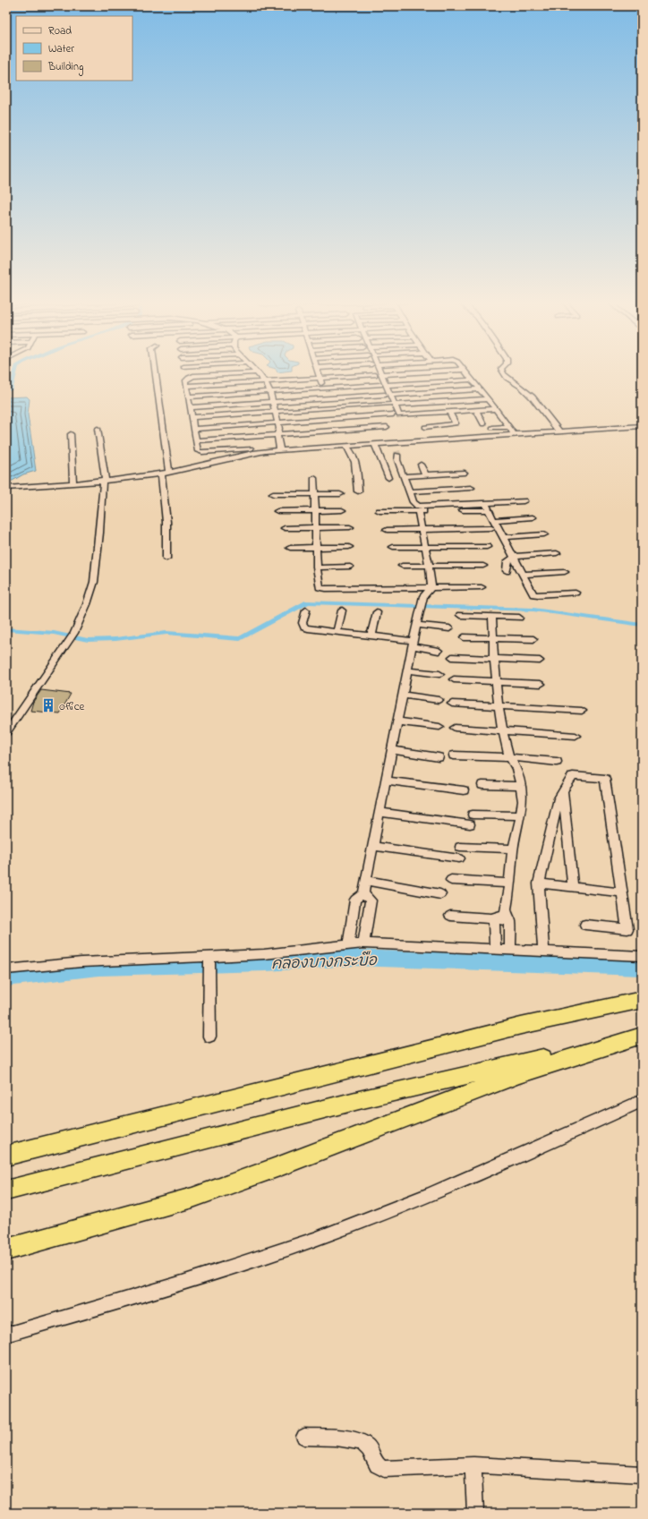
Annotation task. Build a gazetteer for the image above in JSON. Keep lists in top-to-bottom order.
{
  "water": ["คลองบางกระบือ"],
  "places": {
    "building": ["office"]
  },
  "legend": ["Road", "Water", "Building"]
}
